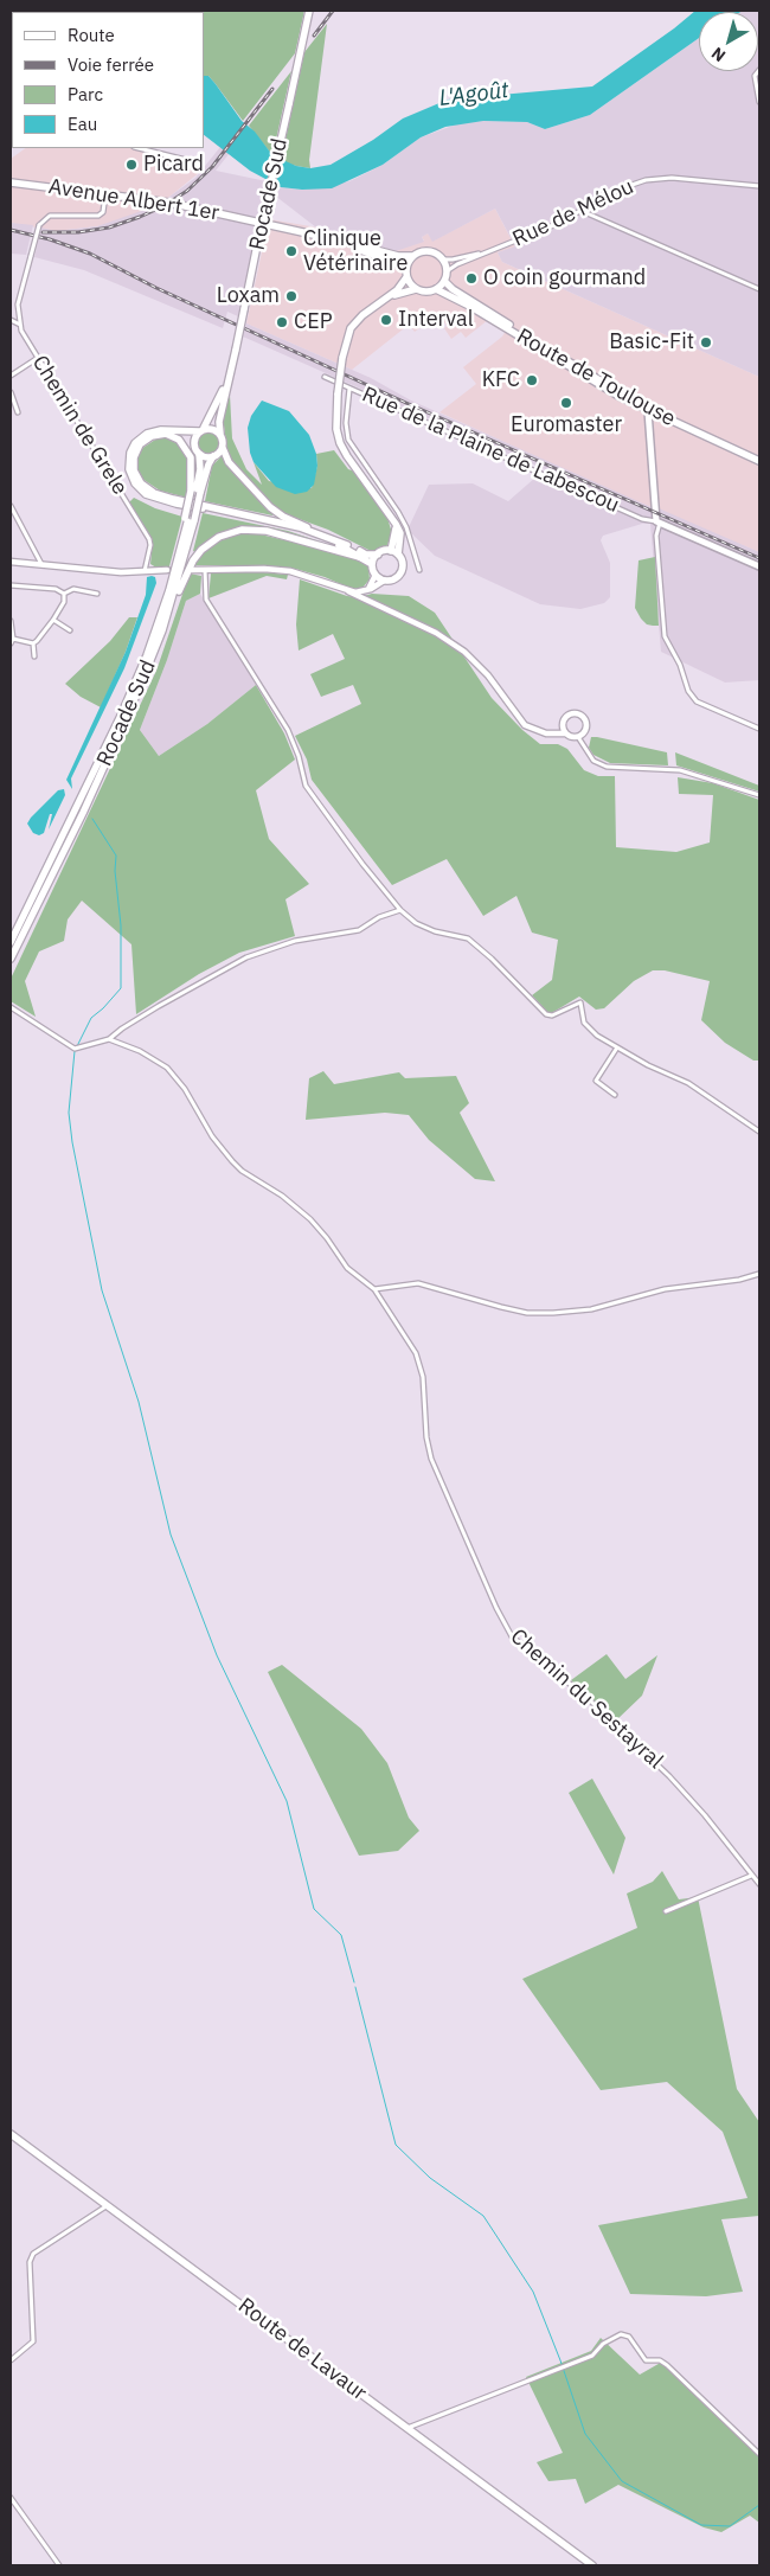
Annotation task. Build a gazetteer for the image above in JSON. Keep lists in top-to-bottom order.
{
  "streets": {
    "main road": [
      "Rocade Sud",
      "Avenue Albert 1er",
      "Route de Toulouse",
      "Route de Lavaur"
    ],
    "street": [
      "Rue de Mélou",
      "Chemin de Grele",
      "Rue de la Plaine de Labescou",
      "Chemin du Sestayral"
    ]
  },
  "crossings": [
    ["Avenue Albert 1er", "Chemin de Grele"],
    ["Rue de Mélou", "Route de Toulouse"]
  ],
  "water": ["L'Agoût"],
  "places": [
    "Picard",
    "Clinique Vétérinaire",
    "O coin gourmand",
    "Loxam",
    "Interval",
    "CEP",
    "Basic-Fit",
    "KFC",
    "Euromaster"
  ],
  "legend": [
    "Route",
    "Voie ferrée",
    "Parc",
    "Eau"
  ],
  "north": "bottom left"
}
